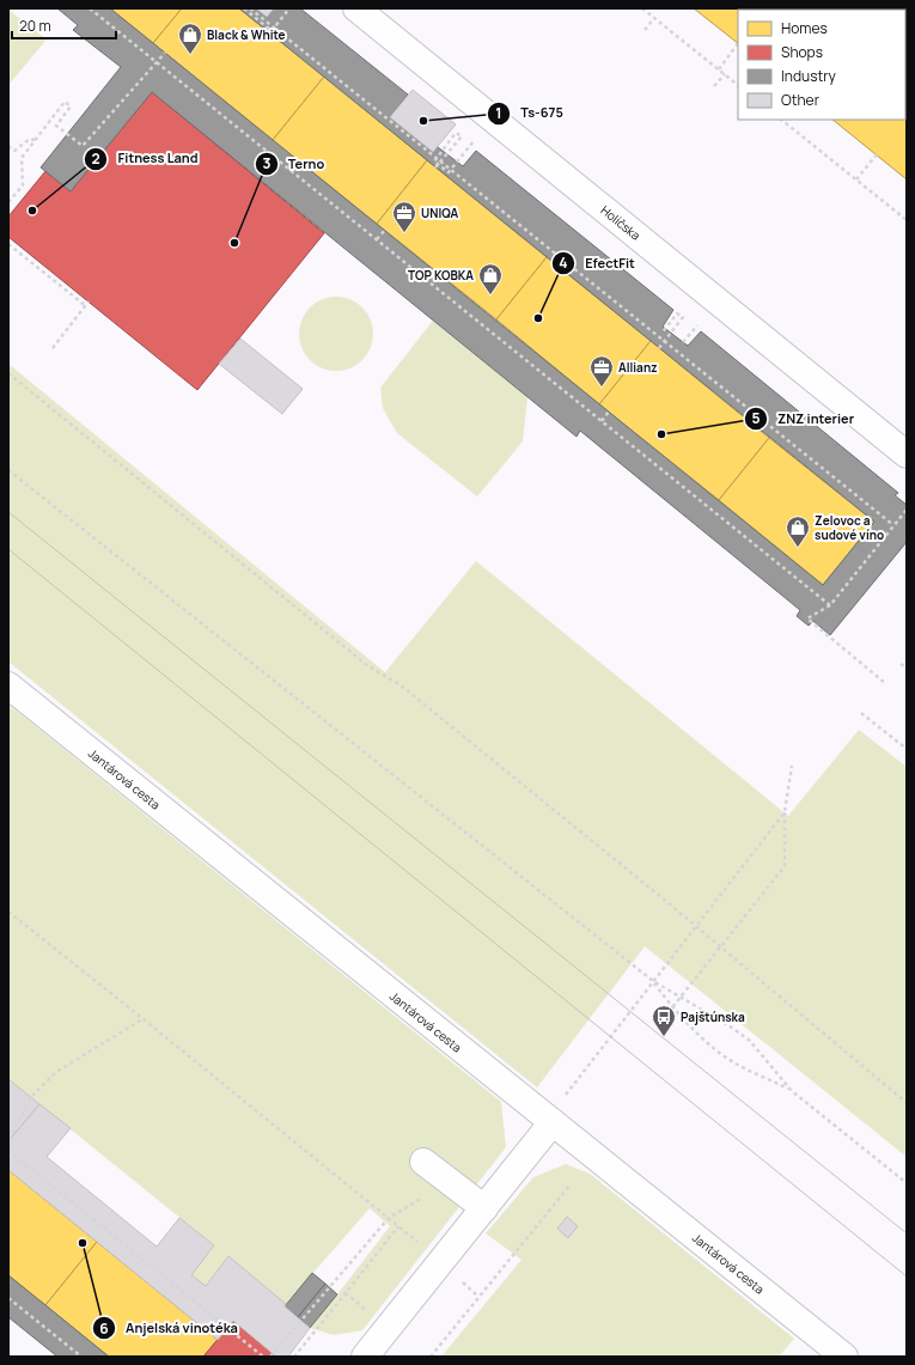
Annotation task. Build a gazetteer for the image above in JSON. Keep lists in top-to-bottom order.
{
  "streets": {
    "street": ["Holíčska", "Jantárová cesta"]
  },
  "places": {
    "shop": ["Black & White", "TOP KOBKA", "Zelovoc a sudové víno"],
    "other": [
      "Ts-675",
      "Fitness Land",
      "Terno",
      "EfectFit",
      "ZNZ interier",
      "Anjelská vinotéka"
    ],
    "office": ["UNIQA", "Allianz"],
    "bus stop": ["Pajštúnska"]
  },
  "legend": [
    "Homes",
    "Shops",
    "Industry",
    "Other"
  ],
  "scale_bar": "20 m"
}
